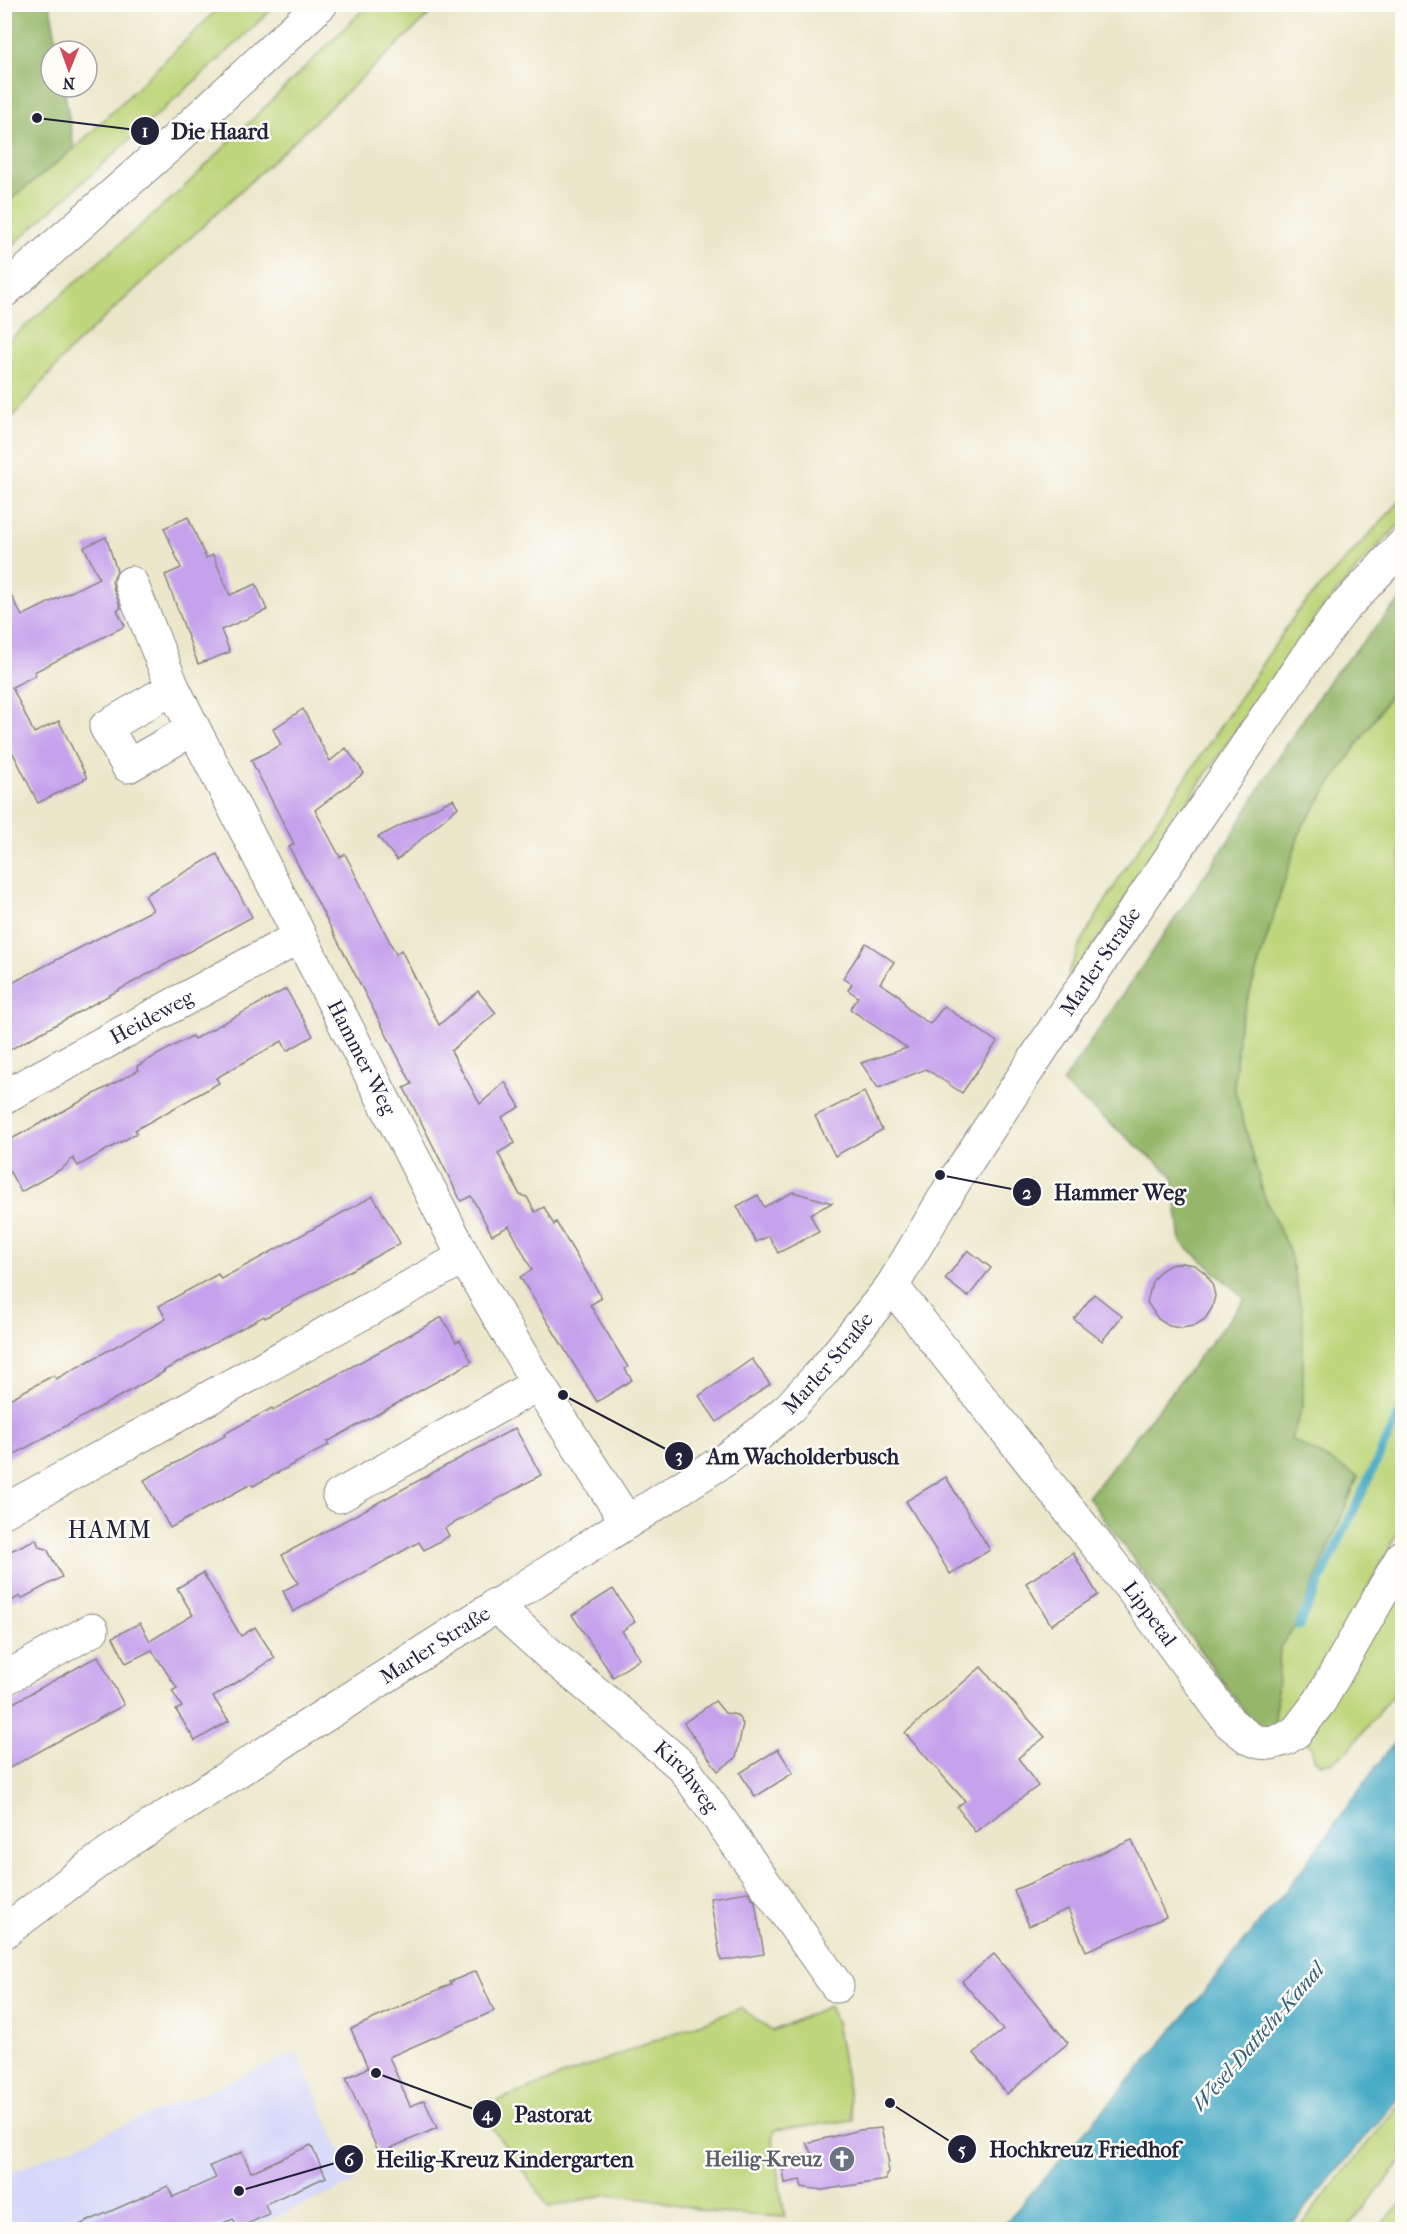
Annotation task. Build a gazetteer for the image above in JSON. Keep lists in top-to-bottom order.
{
  "streets": {
    "main road": [
      "Marler Straße",
      "Heideweg",
      "Hammer Weg",
      "Lippetal",
      "Kirchweg"
    ]
  },
  "crossings": [
    ["Marler Straße", "Hammer Weg"],
    ["Marler Straße", "Lippetal"],
    ["Marler Straße", "Kirchweg"],
    ["Heideweg", "Hammer Weg"]
  ],
  "districts": ["HAMM"],
  "water": ["Wesel-Datteln-Kanal"],
  "places": {
    "other": [
      "Die Haard",
      "Hammer Weg",
      "Am Wacholderbusch",
      "Pastorat",
      "Hochkreuz Friedhof",
      "Heilig-Kreuz Kindergarten"
    ],
    "church": ["Heilig-Kreuz"]
  },
  "north": "bottom"
}
